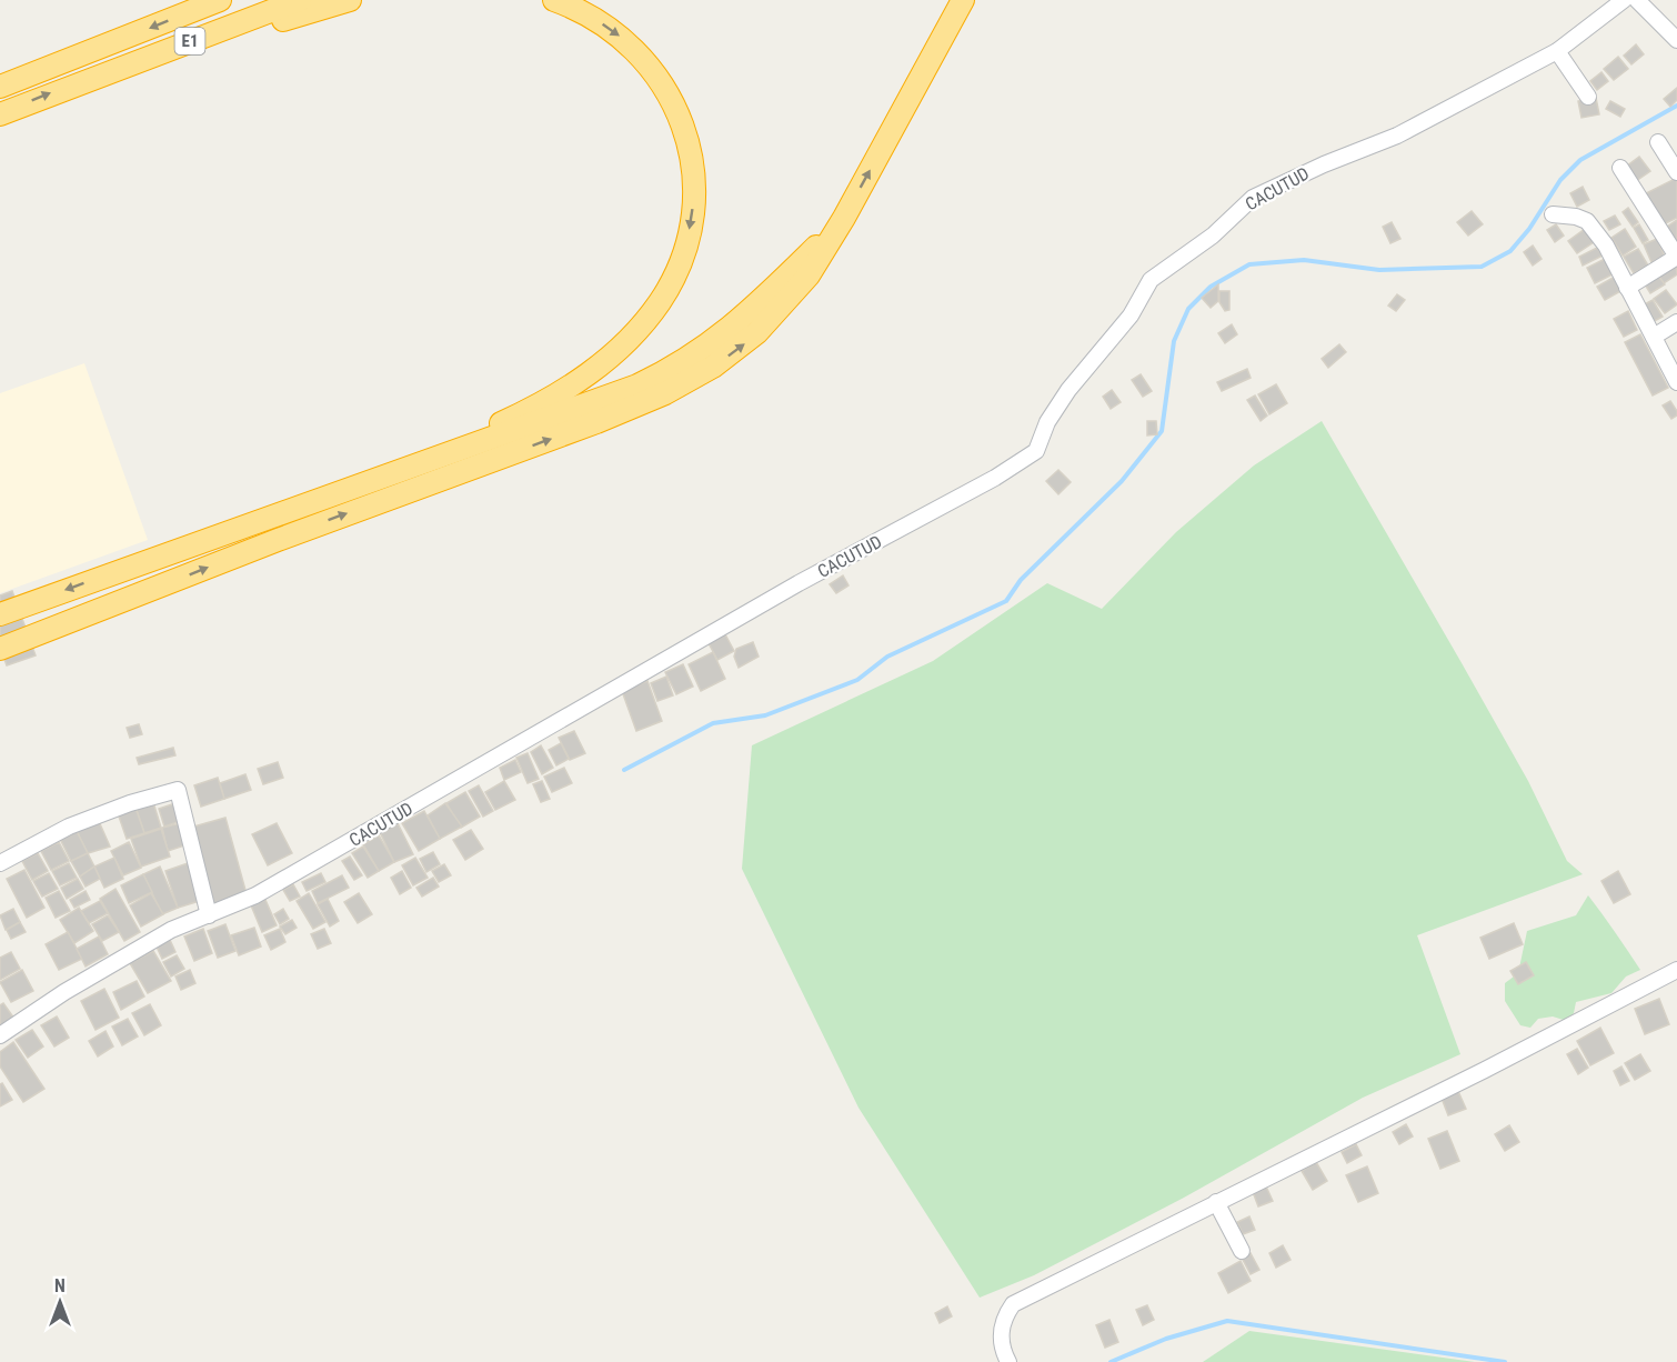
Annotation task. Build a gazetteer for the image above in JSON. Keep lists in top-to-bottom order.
{
  "streets": {
    "highway": ["E1"],
    "street": ["CACUTUD"]
  },
  "north": "top"
}
